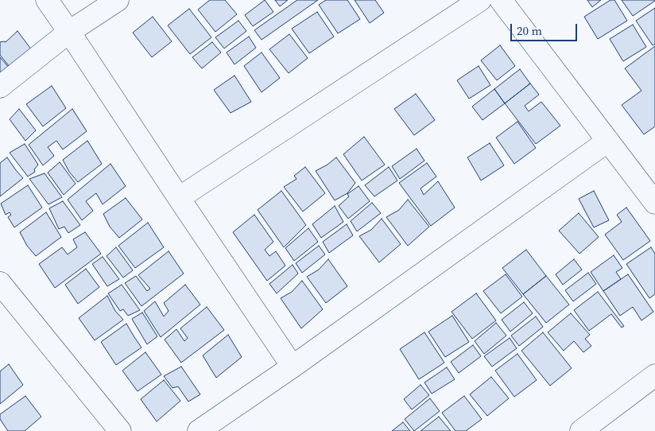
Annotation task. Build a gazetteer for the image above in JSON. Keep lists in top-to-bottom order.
{
  "scale_bar": "20 m"
}
